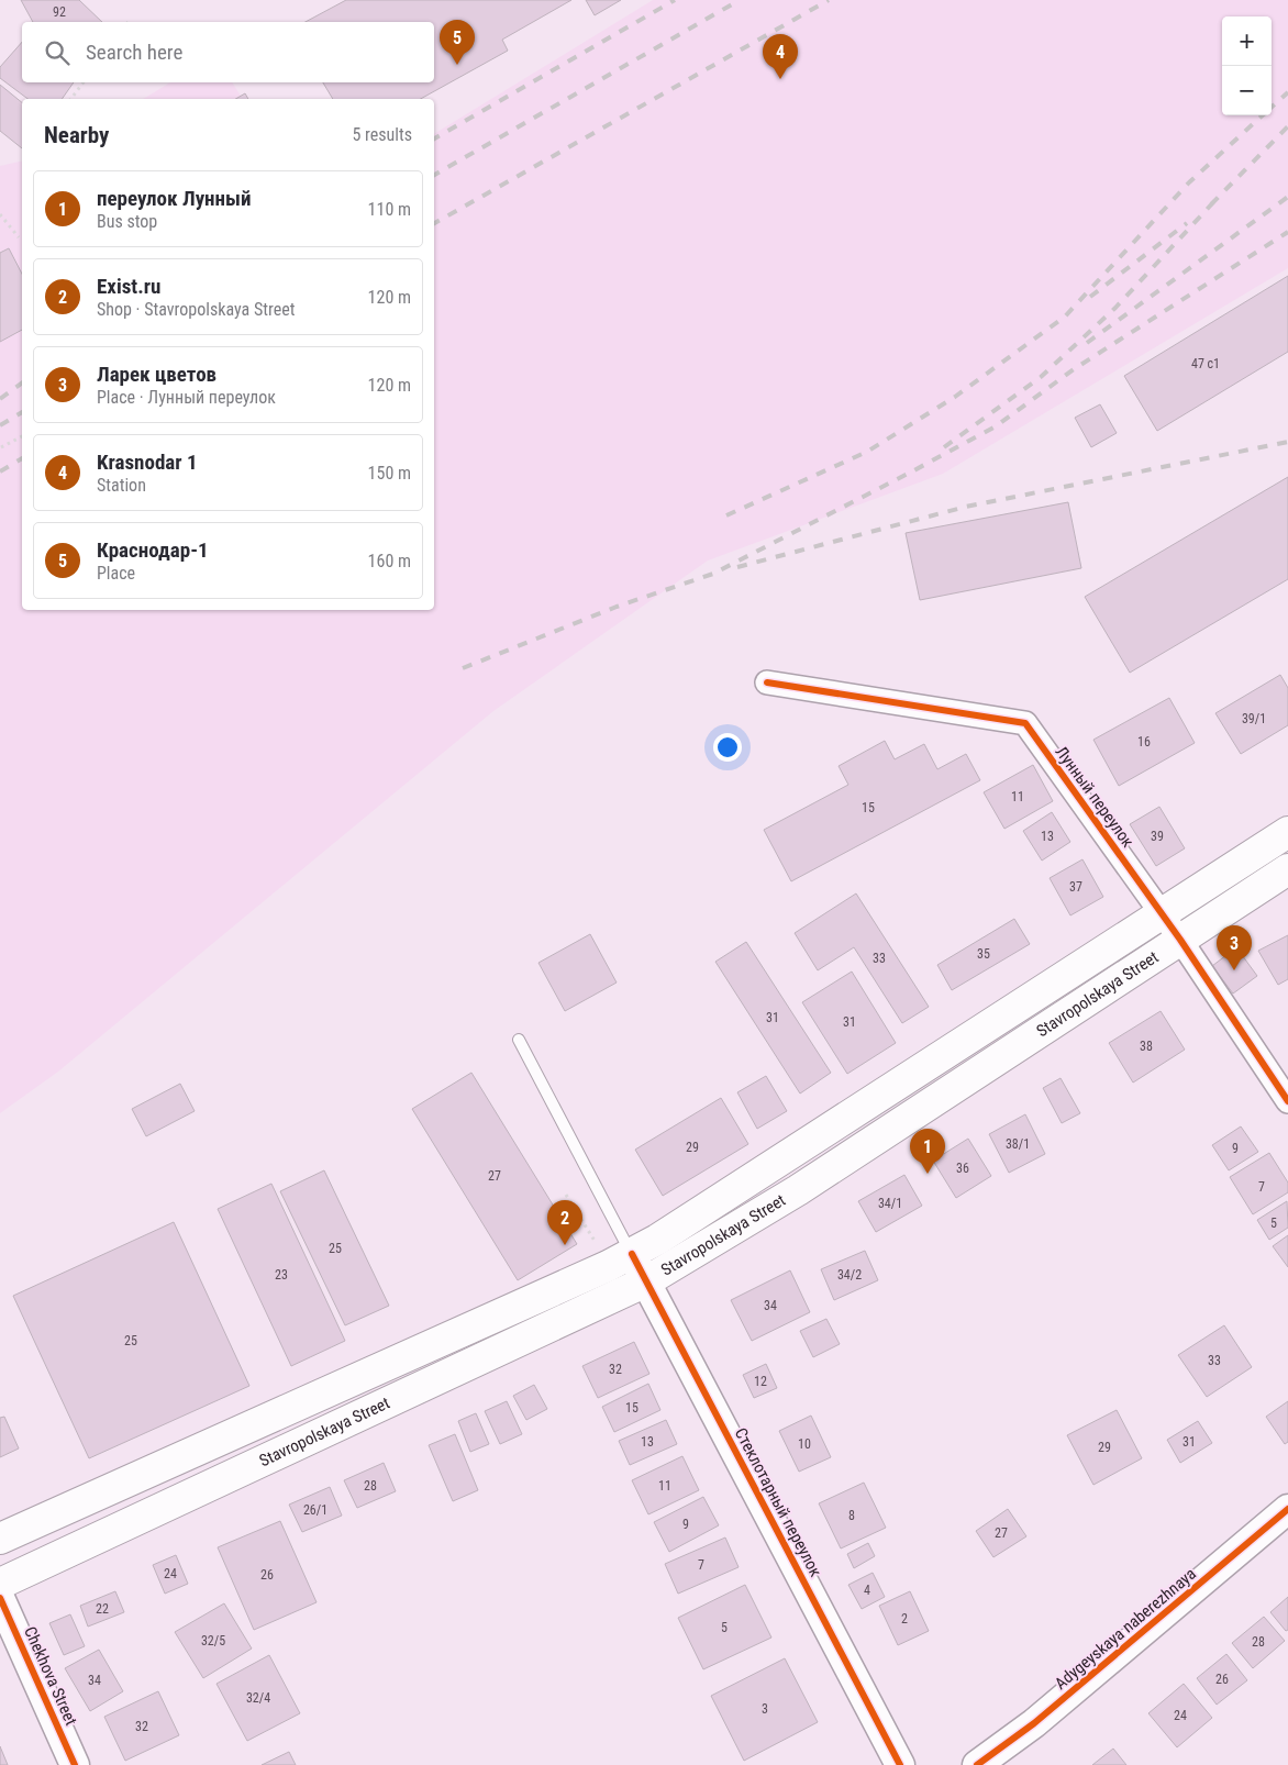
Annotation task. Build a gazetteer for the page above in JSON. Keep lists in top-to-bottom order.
{
  "streets": {
    "main road": ["Stavropolskaya Street"],
    "street": [
      "Лунный переулок",
      "Стеклотарный переулок",
      "Adygeyskaya naberezhnaya",
      "Chekhova Street"
    ]
  },
  "crossings": [
    ["Лунный переулок", "Stavropolskaya Street"],
    ["Stavropolskaya Street", "Стеклотарный переулок"]
  ],
  "house_numbers": [
    "92",
    "47 с1",
    "39/1",
    "16",
    "11",
    "15",
    "13",
    "39",
    "37",
    "35",
    "33",
    "31",
    "31",
    "38",
    "38/1",
    "29",
    "9",
    "36",
    "27",
    "7",
    "34/1",
    "5",
    "25",
    "23",
    "34/2",
    "34",
    "25",
    "33",
    "32",
    "12",
    "15",
    "13",
    "31",
    "10",
    "29",
    "28",
    "11",
    "26/1",
    "8",
    "9",
    "27",
    "7",
    "24",
    "26",
    "4",
    "22",
    "2",
    "5",
    "32/5",
    "28",
    "26",
    "34",
    "32/4",
    "3",
    "24",
    "32"
  ],
  "page": {
    "map_buttons": ["+", "−"],
    "pins": [
      "5",
      "4",
      "3",
      "1",
      "2"
    ],
    "search": "Search here",
    "heading": ["Nearby", "5 results"],
    "list": [
      {
        "mark": "1",
        "name": "переулок Лунный",
        "note": "Bus stop",
        "value": "110 m"
      },
      {
        "mark": "2",
        "name": "Exist.ru",
        "note": "Shop · Stavropolskaya Street",
        "value": "120 m"
      },
      {
        "mark": "3",
        "name": "Ларек цветов",
        "note": "Place · Лунный переулок",
        "value": "120 m"
      },
      {
        "mark": "4",
        "name": "Krasnodar 1",
        "note": "Station",
        "value": "150 m"
      },
      {
        "mark": "5",
        "name": "Краснодар-1",
        "note": "Place",
        "value": "160 m"
      }
    ]
  }
}
